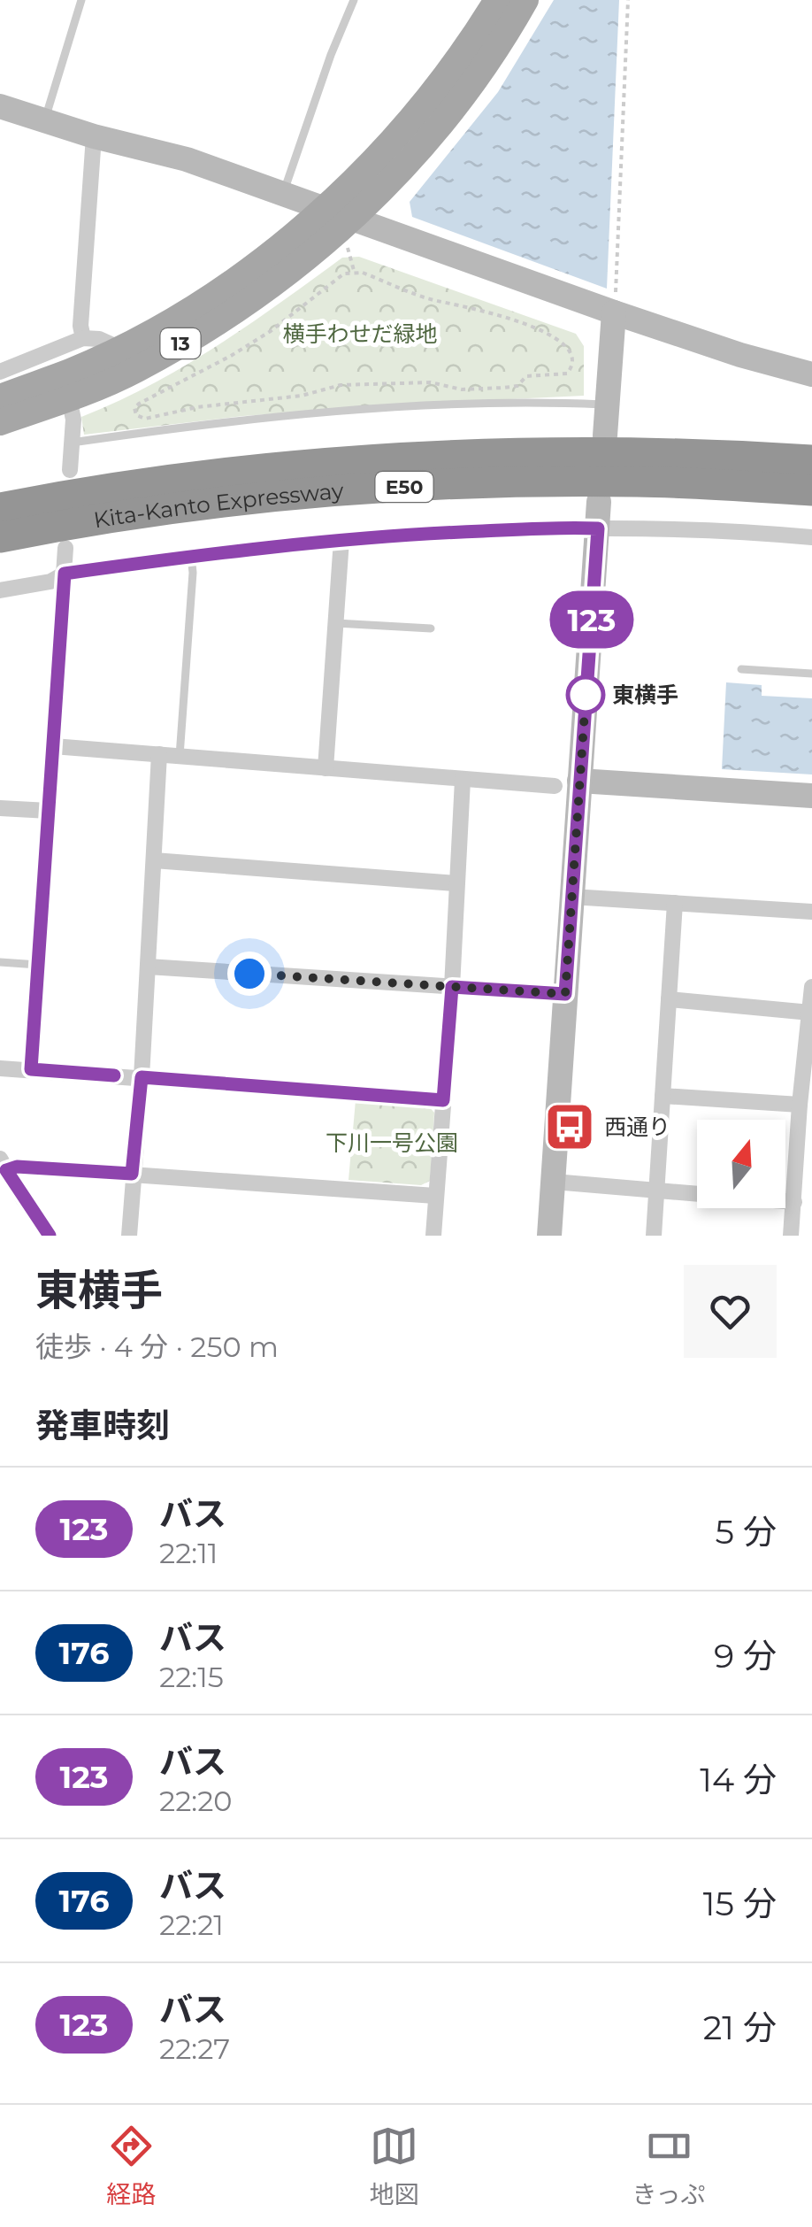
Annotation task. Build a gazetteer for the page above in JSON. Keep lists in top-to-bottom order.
{
  "streets": {
    "highway": ["E50", "Kita-Kanto Expressway"],
    "main road": ["13"]
  },
  "parks": ["横手わせだ緑地", "下川一号公園"],
  "places": {
    "other": ["東横手"],
    "bus stop": ["西通り"]
  },
  "lines": ["bus line 123"],
  "north": "top",
  "page": {
    "on_map": "123",
    "heading": [
      ["東横手", "徒歩 · 4 分 · 250 m"],
      "発車時刻"
    ],
    "list": [
      {
        "mark": "123",
        "name": "バス",
        "note": "22:11",
        "value": "5 分"
      },
      {
        "mark": "176",
        "name": "バス",
        "note": "22:15",
        "value": "9 分"
      },
      {
        "mark": "123",
        "name": "バス",
        "note": "22:20",
        "value": "14 分"
      },
      {
        "mark": "176",
        "name": "バス",
        "note": "22:21",
        "value": "15 分"
      },
      {
        "mark": "123",
        "name": "バス",
        "note": "22:27",
        "value": "21 分"
      }
    ],
    "tabs": ["経路", "地図", "きっぷ"]
  }
}
